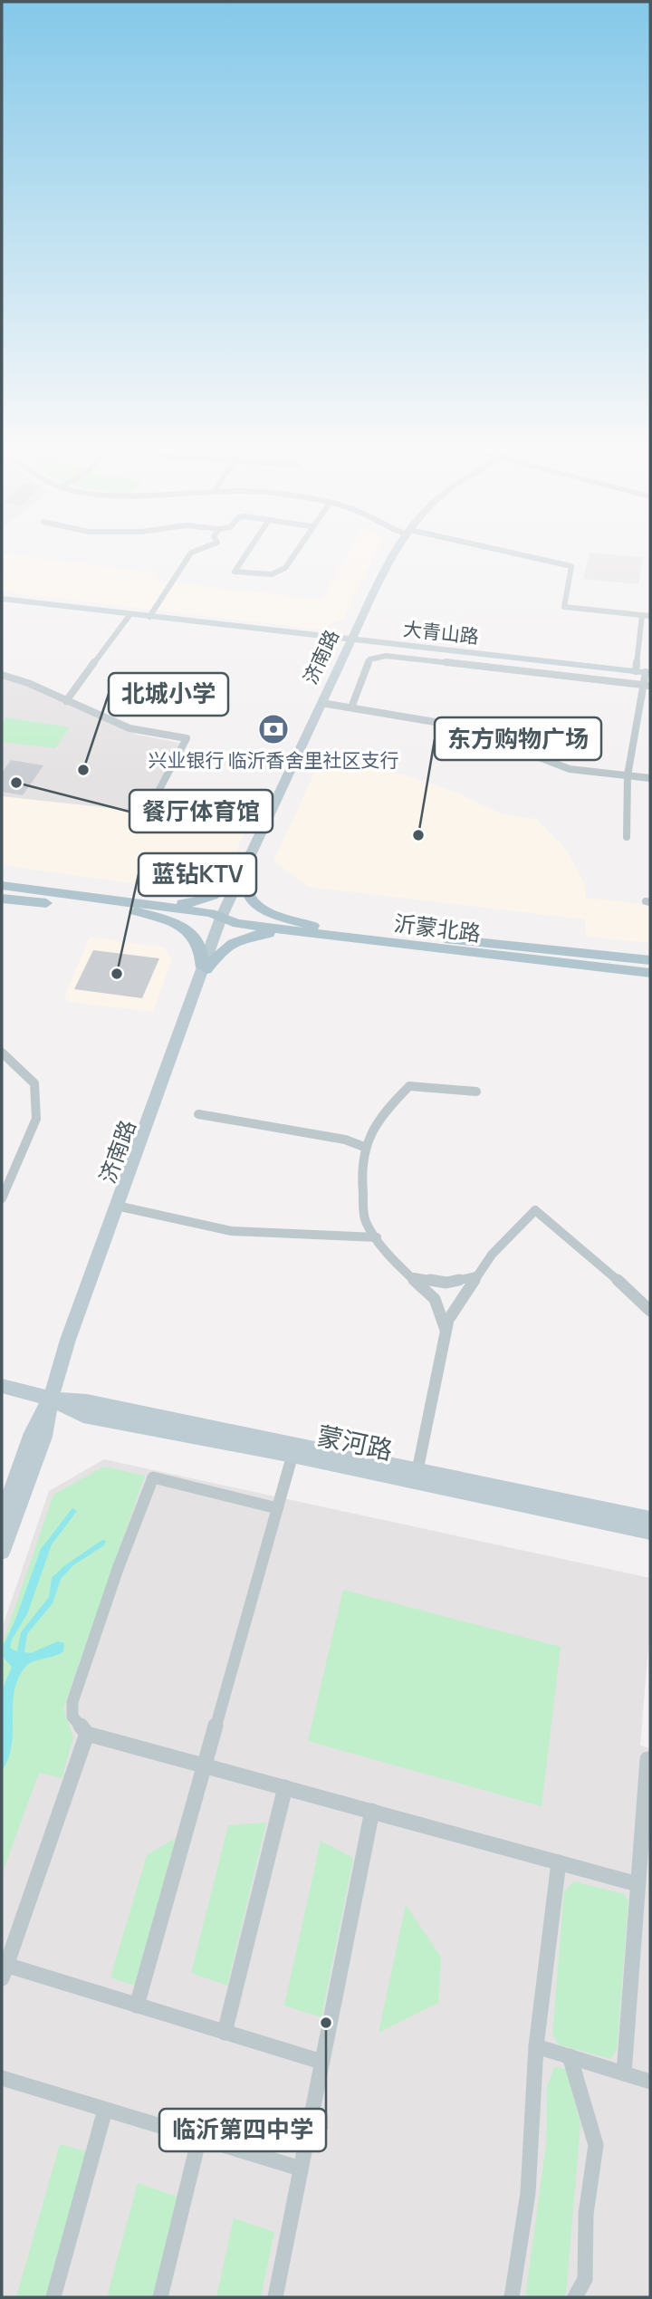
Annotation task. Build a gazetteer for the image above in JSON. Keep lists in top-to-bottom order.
{
  "streets": {
    "main road": ["沂蒙北路"],
    "street": ["大青山路", "济南路", "蒙河路"]
  },
  "crossings": [
    ["大青山路", "济南路"],
    ["济南路", "沂蒙北路"],
    ["济南路", "蒙河路"]
  ],
  "places": {
    "bank": ["兴业银行 临沂香舍里社区支行"],
    "other": [
      "北城小学",
      "餐厅体育馆",
      "东方购物广场",
      "蓝钻KTV",
      "临沂第四中学"
    ]
  }
}
